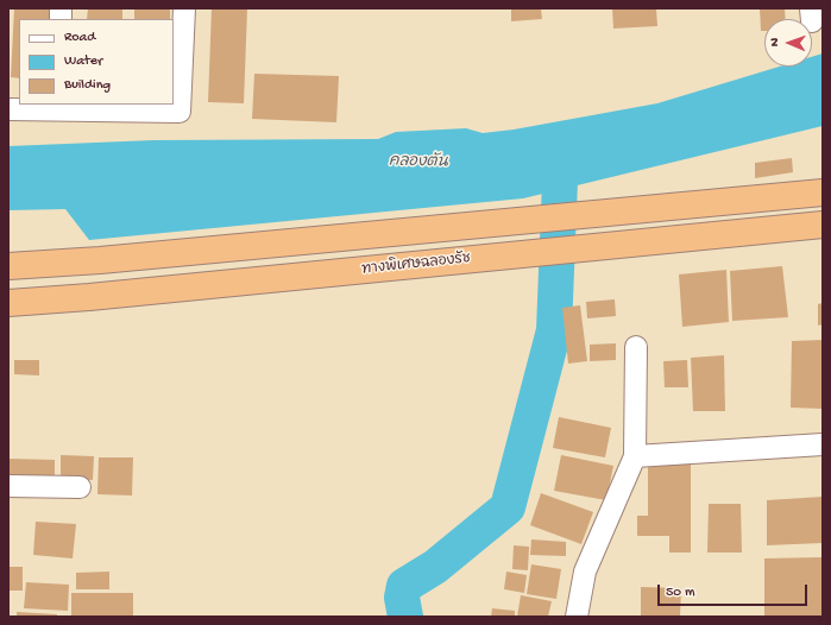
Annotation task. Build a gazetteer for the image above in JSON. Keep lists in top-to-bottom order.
{
  "streets": {
    "highway": ["ทางพิเศษฉลองรัช"]
  },
  "water": ["คลองตัน"],
  "legend": ["Road", "Water", "Building"],
  "scale_bar": "50 m",
  "north": "left"
}
